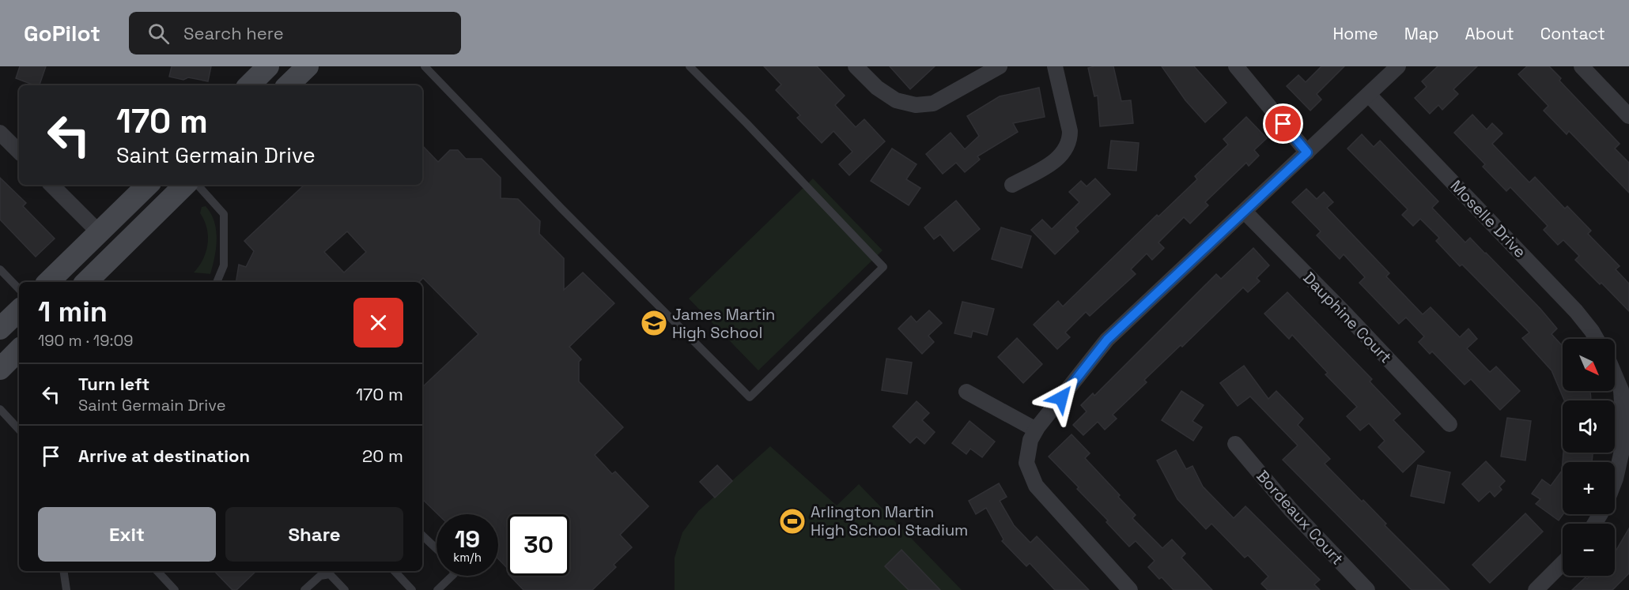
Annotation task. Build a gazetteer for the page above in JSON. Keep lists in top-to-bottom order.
{
  "streets": {
    "street": ["Moselle Drive", "Dauphine Court", "Bordeaux Court"]
  },
  "places": {
    "school or university": ["James Martin High School"],
    "sports": ["Arlington Martin High School Stadium"]
  },
  "north": "bottom right",
  "page": {
    "header": "GoPilot",
    "search": "Search here",
    "nav": [
      "Home",
      "Map",
      "About",
      "Contact"
    ],
    "turn": ["170 m", "Saint Germain Drive"],
    "heading": ["1 min", "190 m · 19:09"],
    "map_buttons": ["+", "−"],
    "list": [
      {
        "name": "Turn left",
        "note": "Saint Germain Drive",
        "value": "170 m"
      },
      {
        "name": "Arrive at destination",
        "value": "20 m"
      }
    ],
    "buttons": ["Exit", "Share"],
    "speed": "19 km/h",
    "limit": "30"
  }
}
